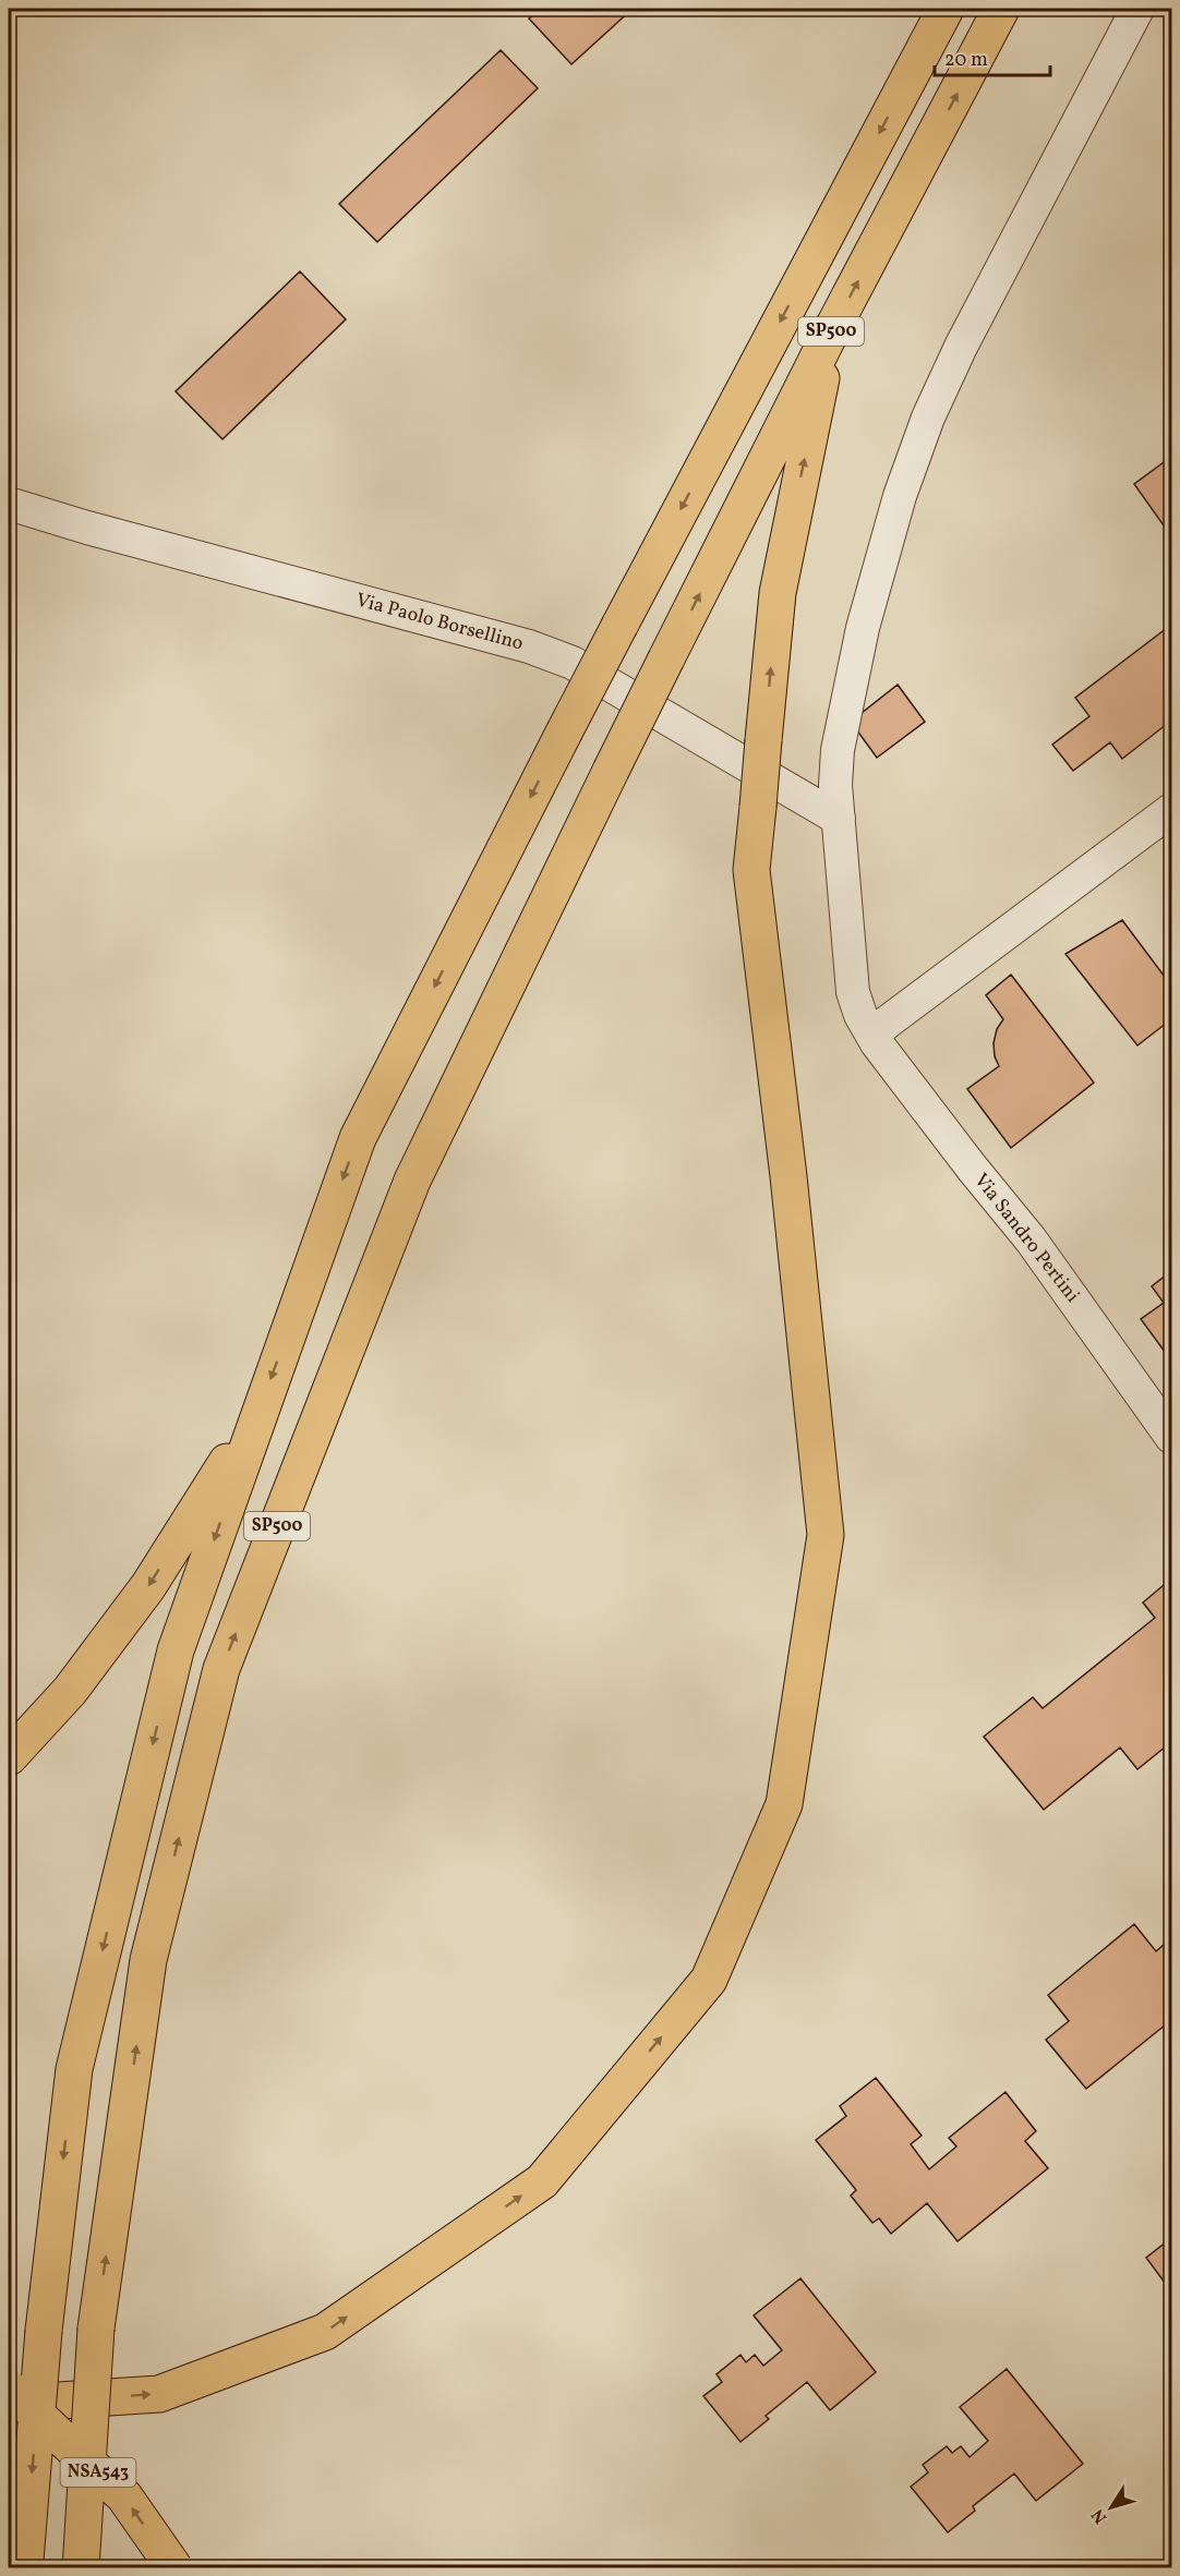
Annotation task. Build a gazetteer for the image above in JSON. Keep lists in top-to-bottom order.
{
  "streets": {
    "highway": ["SP500", "NSA543"],
    "street": ["Via Paolo Borsellino", "Via Sandro Pertini"]
  },
  "crossings": [
    ["Via Paolo Borsellino", "Via Sandro Pertini"]
  ],
  "scale_bar": "20 m",
  "north": "bottom left"
}
